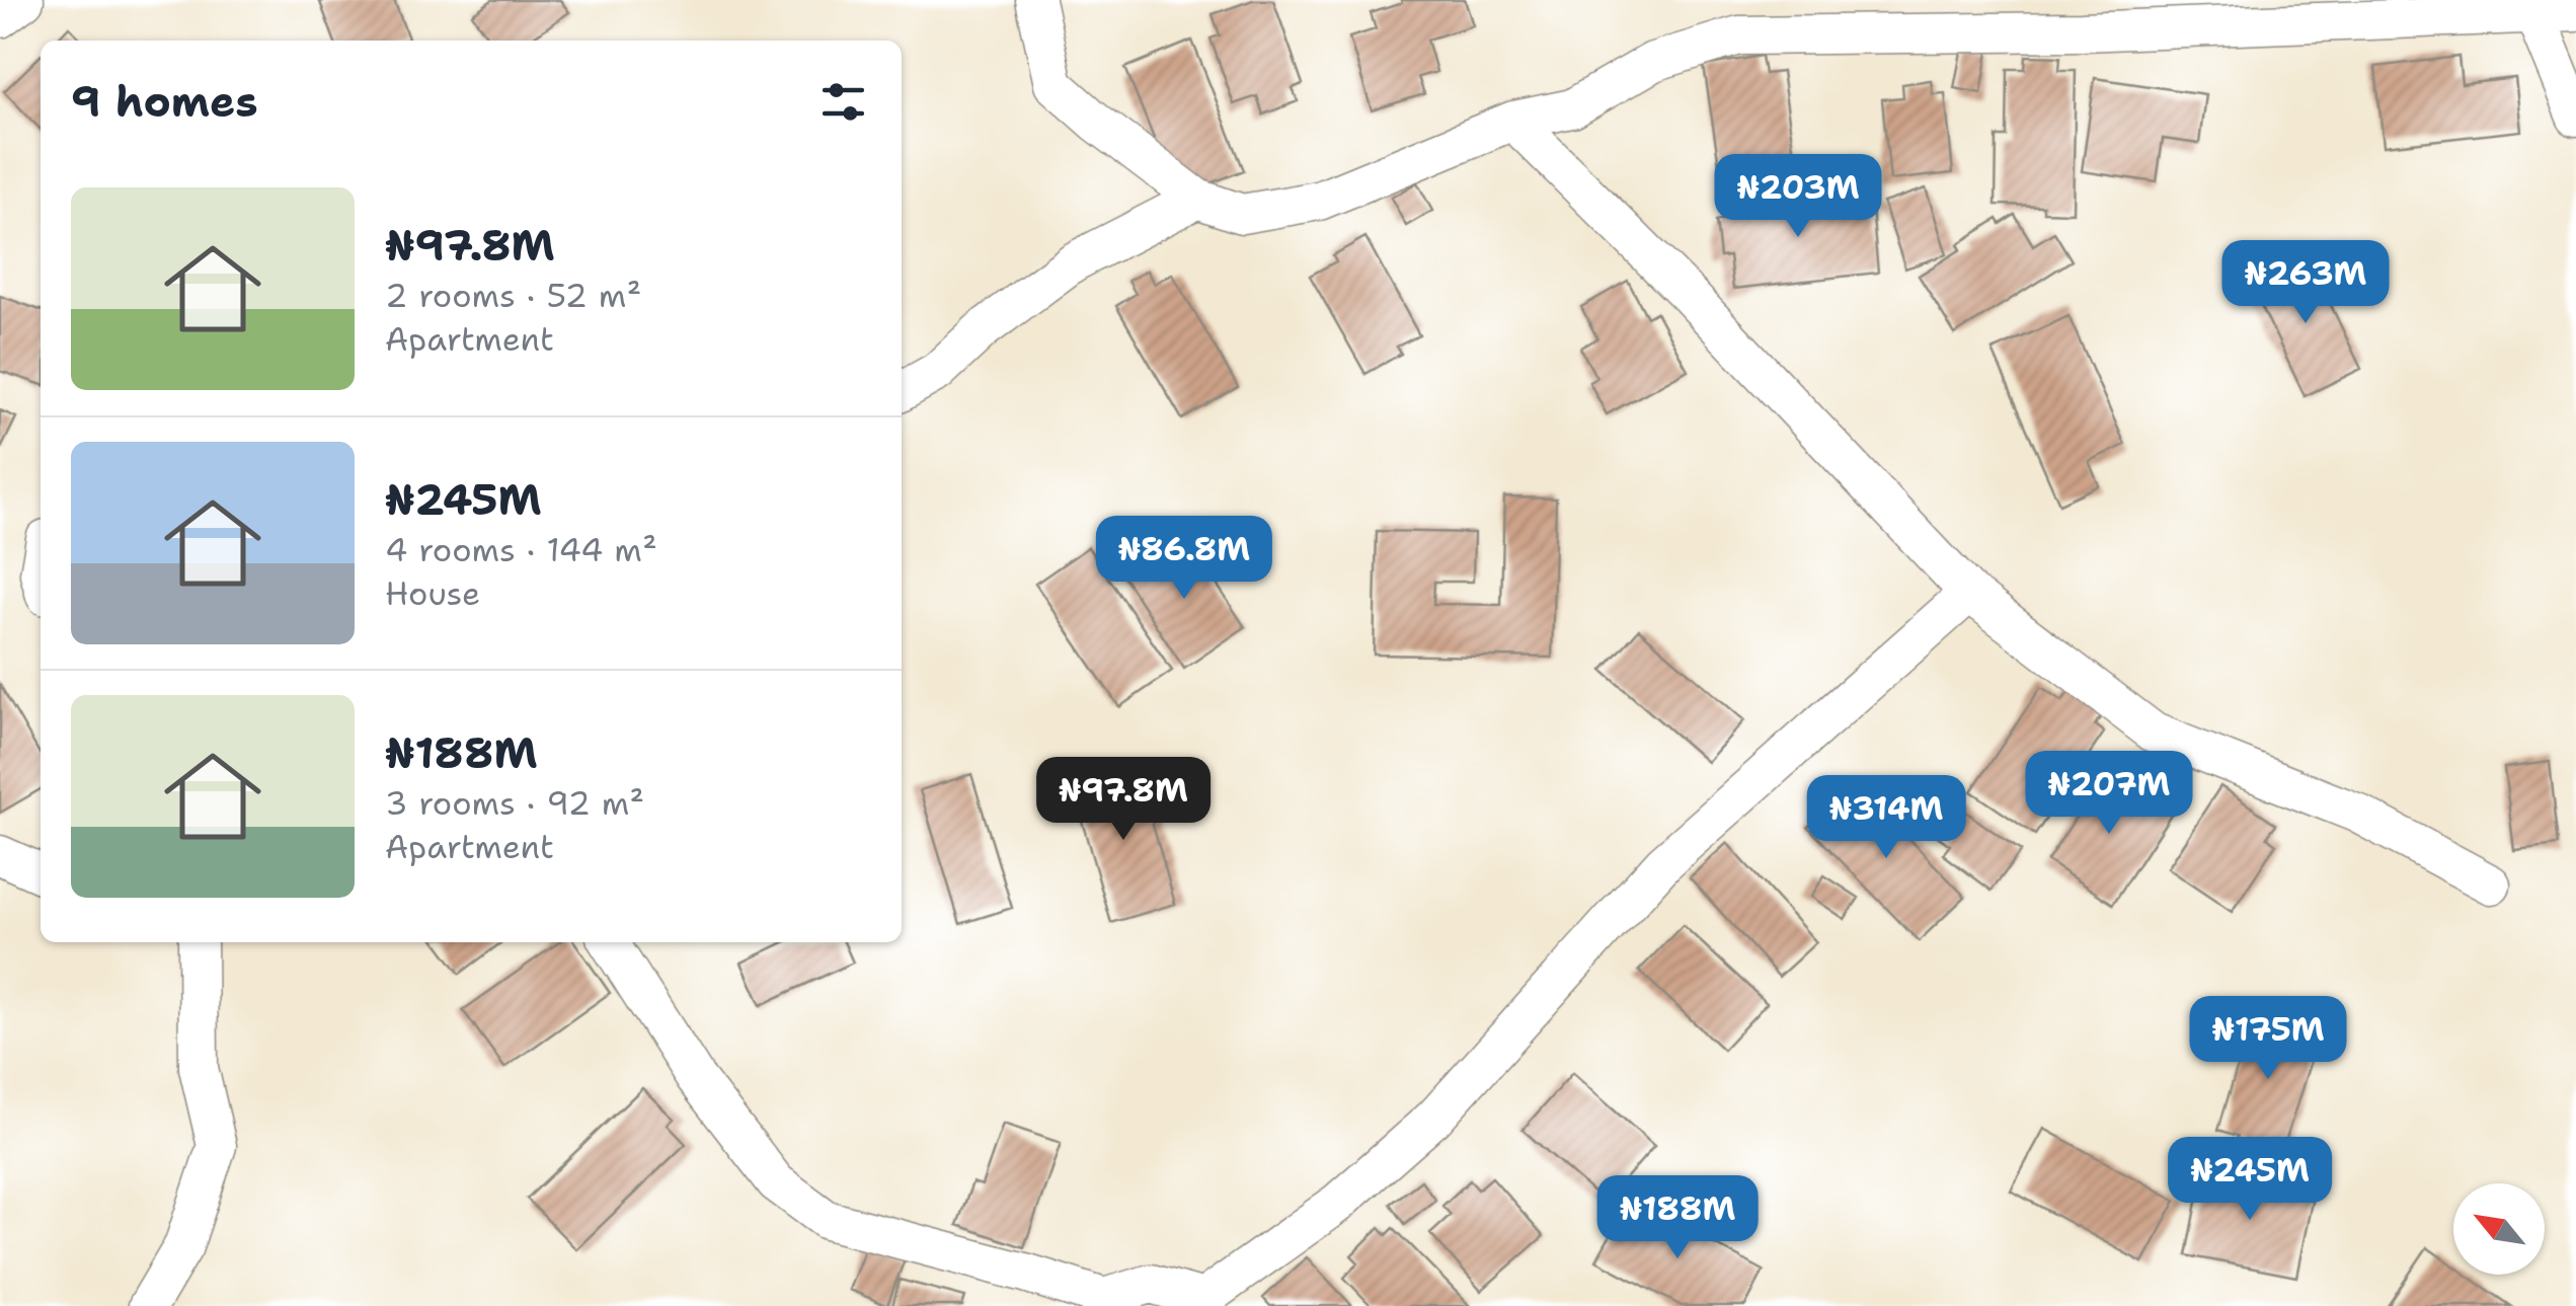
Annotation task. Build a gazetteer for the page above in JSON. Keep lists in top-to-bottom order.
{
  "north": "top left",
  "page": {
    "heading": "9 homes",
    "price": [
      "₦203M",
      "₦263M",
      "₦86.8M",
      "₦207M",
      "₦97.8M",
      "₦314M",
      "₦175M",
      "₦245M",
      "₦188M"
    ],
    "list": [
      {
        "name": "₦97.8M",
        "note": "2 rooms · 52 m² · Apartment"
      },
      {
        "name": "₦245M",
        "note": "4 rooms · 144 m² · House"
      },
      {
        "name": "₦188M",
        "note": "3 rooms · 92 m² · Apartment"
      }
    ]
  }
}
